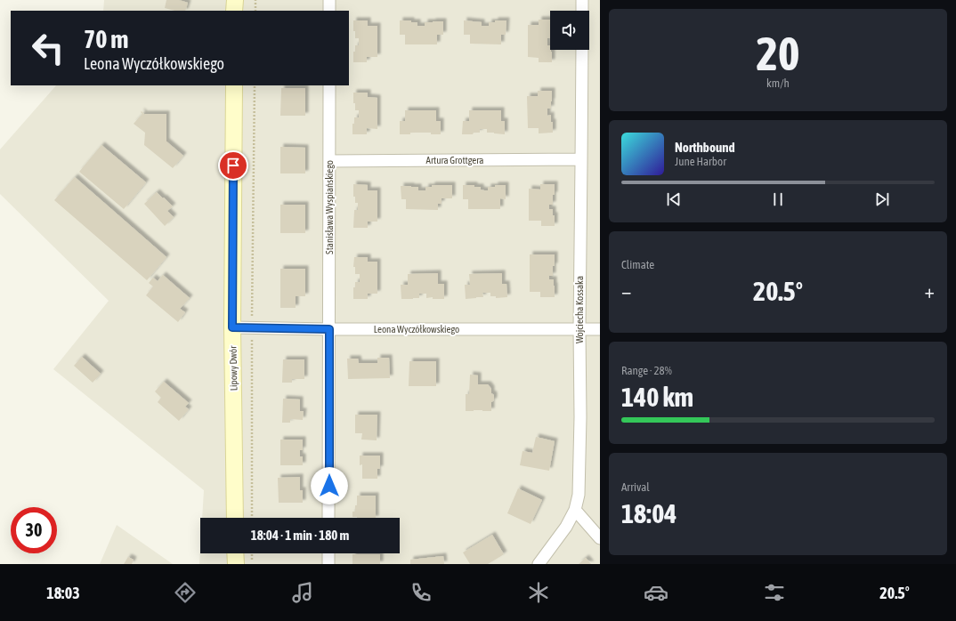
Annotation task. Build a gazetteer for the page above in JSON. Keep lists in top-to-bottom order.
{
  "streets": {
    "street": [
      "Artura Grottgera",
      "Stanisława Wyspiańskiego",
      "Wojciecha Kossaka",
      "Leona Wyczółkowskiego",
      "Lipowy Dwór"
    ]
  },
  "crossings": [
    ["Artura Grottgera", "Stanisława Wyspiańskiego"],
    ["Artura Grottgera", "Wojciecha Kossaka"],
    ["Stanisława Wyspiańskiego", "Leona Wyczółkowskiego"],
    ["Wojciecha Kossaka", "Leona Wyczółkowskiego"],
    ["Leona Wyczółkowskiego", "Lipowy Dwór"]
  ],
  "page": {
    "tile": [
      ["20", "km/h"],
      "Climate",
      ["Range · 28%", "140 km"],
      ["Arrival", "18:04"]
    ],
    "turn": ["70 m", "Leona Wyczółkowskiego"],
    "song": ["Northbound", "June Harbor"],
    "heat": ["−", "20.5°", "+"],
    "limit": "30",
    "trip": "18:04 · 1 min · 180 m",
    "tabs": ["18:03", "20.5°"]
  }
}
